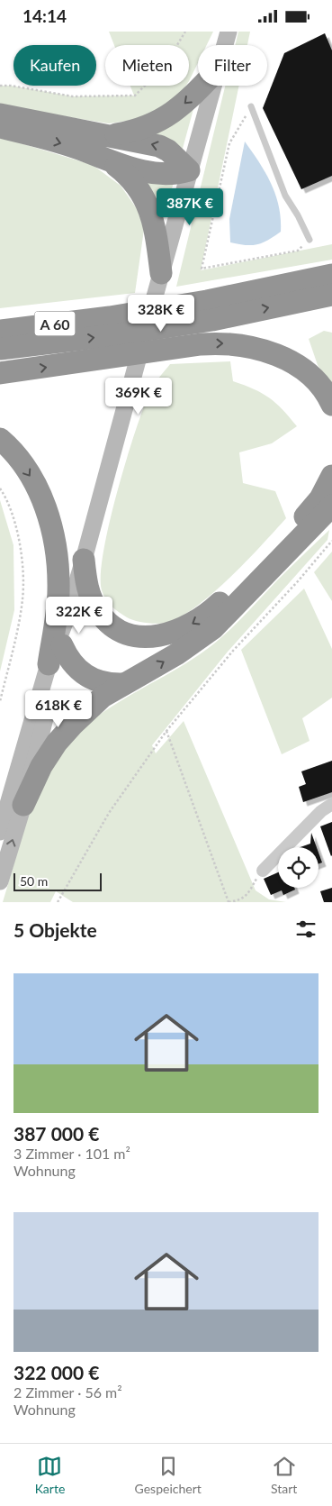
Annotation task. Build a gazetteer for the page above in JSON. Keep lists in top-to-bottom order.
{
  "streets": {
    "highway": ["A 60"]
  },
  "scale_bar": "50 m",
  "page": {
    "status": "14:14",
    "chip": ["Kaufen", "Mieten", "Filter"],
    "price": [
      "387K €",
      "328K €",
      "369K €",
      "322K €",
      "618K €"
    ],
    "scale": "50 m",
    "heading": "5 Objekte",
    "list": [
      {
        "name": "387 000 €",
        "note": "3 Zimmer · 101 m² · Wohnung"
      },
      {
        "name": "322 000 €",
        "note": "2 Zimmer · 56 m² · Wohnung"
      }
    ],
    "tabs": ["Karte", "Gespeichert", "Start"]
  }
}
